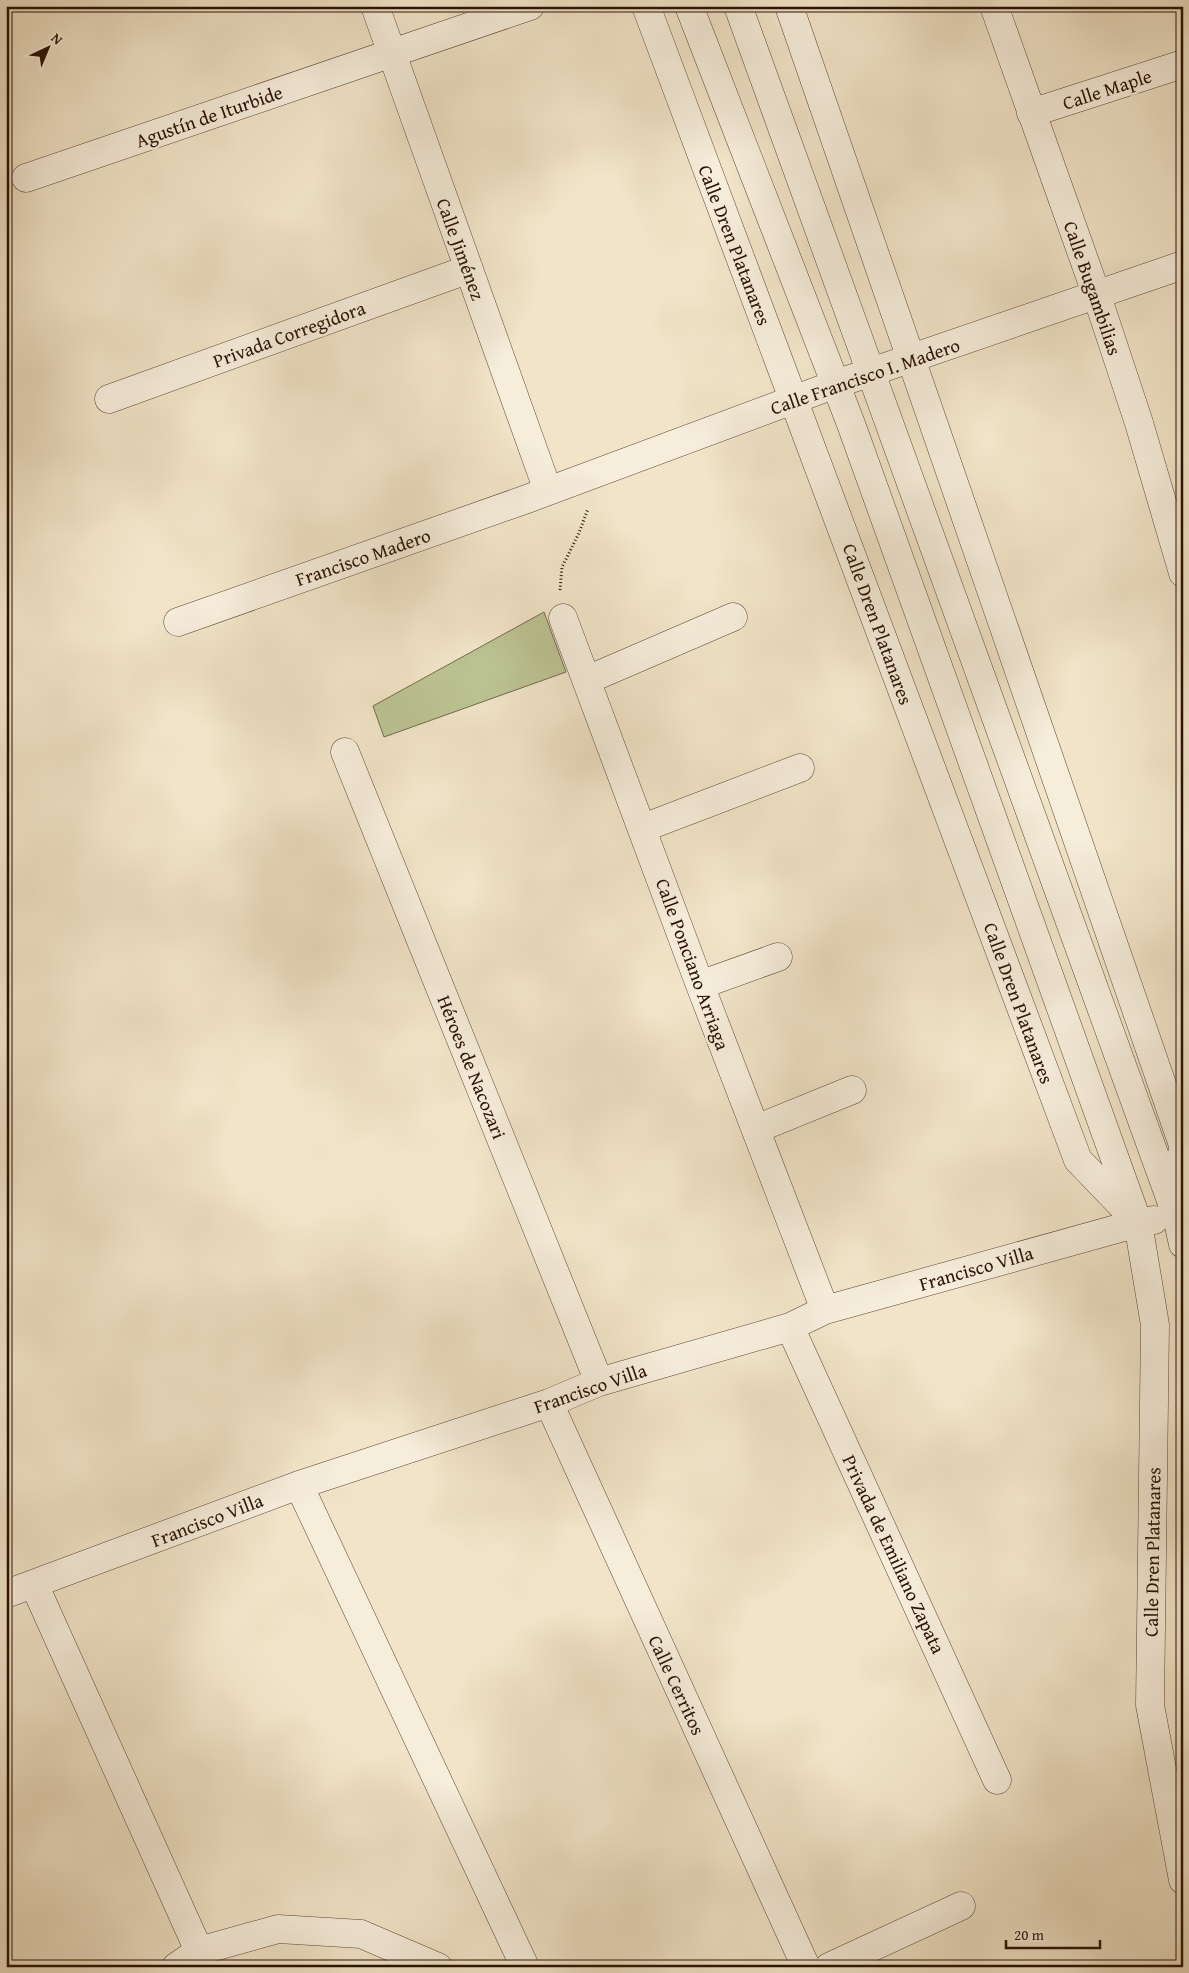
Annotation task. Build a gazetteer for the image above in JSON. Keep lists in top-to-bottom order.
{
  "streets": {
    "street": [
      "Calle Maple",
      "Agustín de Iturbide",
      "Calle Dren Platanares",
      "Calle Jiménez",
      "Calle Bugambilias",
      "Privada Corregidora",
      "Calle Francisco I. Madero",
      "Francisco Madero",
      "Calle Ponciano Arriaga",
      "Héroes de Nacozari",
      "Francisco Villa",
      "Privada de Emiliano Zapata",
      "Calle Cerritos"
    ]
  },
  "crossings": [
    ["Calle Maple", "Calle Bugambilias"],
    ["Agustín de Iturbide", "Calle Jiménez"],
    ["Calle Dren Platanares", "Calle Francisco I. Madero"],
    ["Calle Dren Platanares", "Francisco Villa"],
    ["Calle Jiménez", "Privada Corregidora"],
    ["Calle Jiménez", "Calle Francisco I. Madero"],
    ["Calle Jiménez", "Francisco Madero"],
    ["Calle Bugambilias", "Calle Francisco I. Madero"],
    ["Calle Francisco I. Madero", "Francisco Madero"],
    ["Calle Ponciano Arriaga", "Francisco Villa"],
    ["Héroes de Nacozari", "Francisco Villa"],
    ["Francisco Villa", "Privada de Emiliano Zapata"],
    ["Francisco Villa", "Calle Cerritos"]
  ],
  "scale_bar": "20 m",
  "north": "top right"
}
